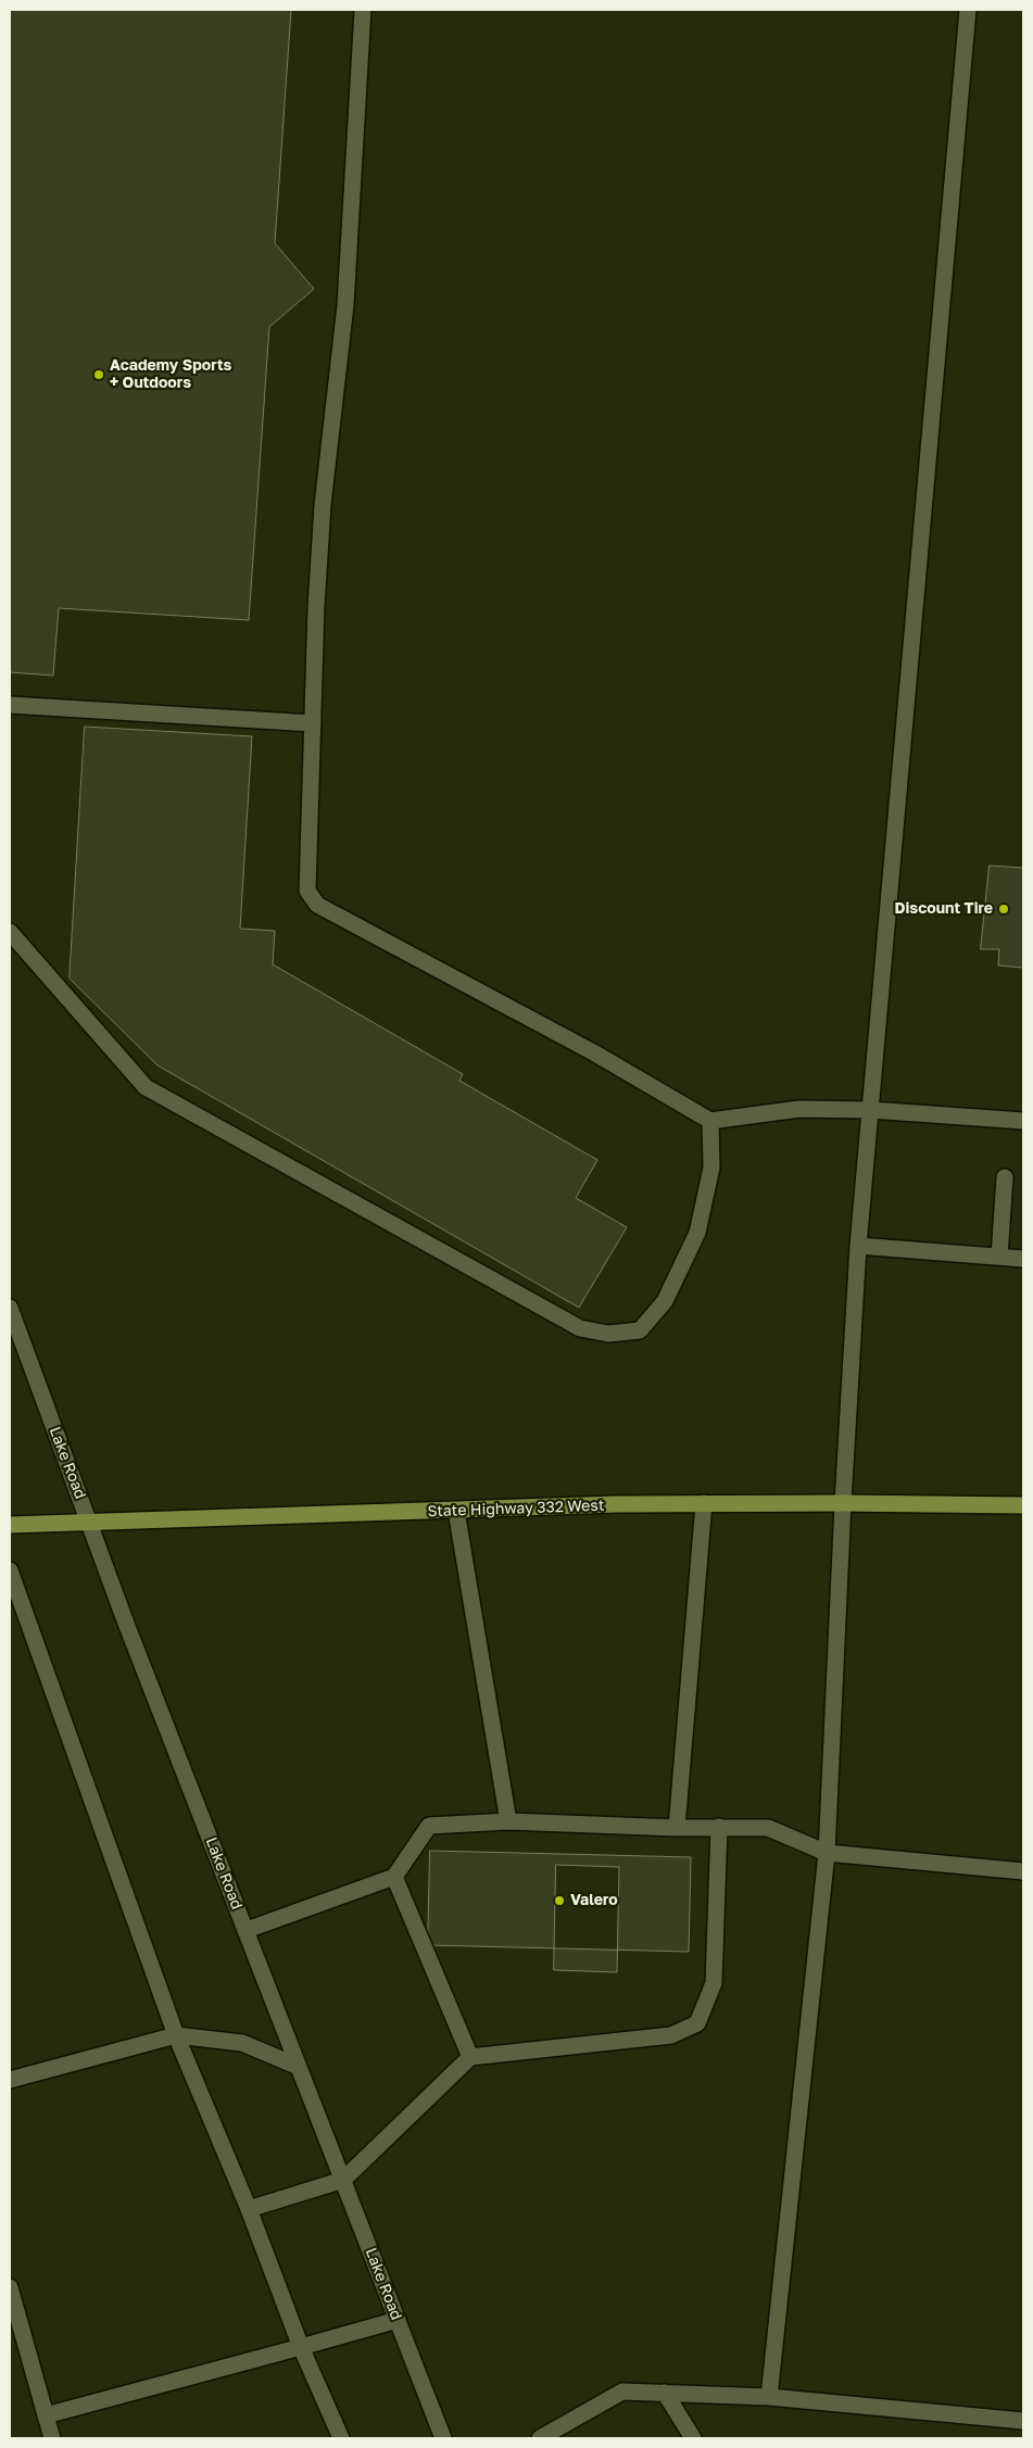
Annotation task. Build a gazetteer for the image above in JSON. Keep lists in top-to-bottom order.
{
  "streets": {
    "main road": ["State Highway 332 West"],
    "street": ["Lake Road"]
  },
  "crossings": [
    ["Lake Road", "State Highway 332 West"]
  ],
  "places": ["Academy Sports + Outdoors", "Discount Tire", "Valero"]
}
